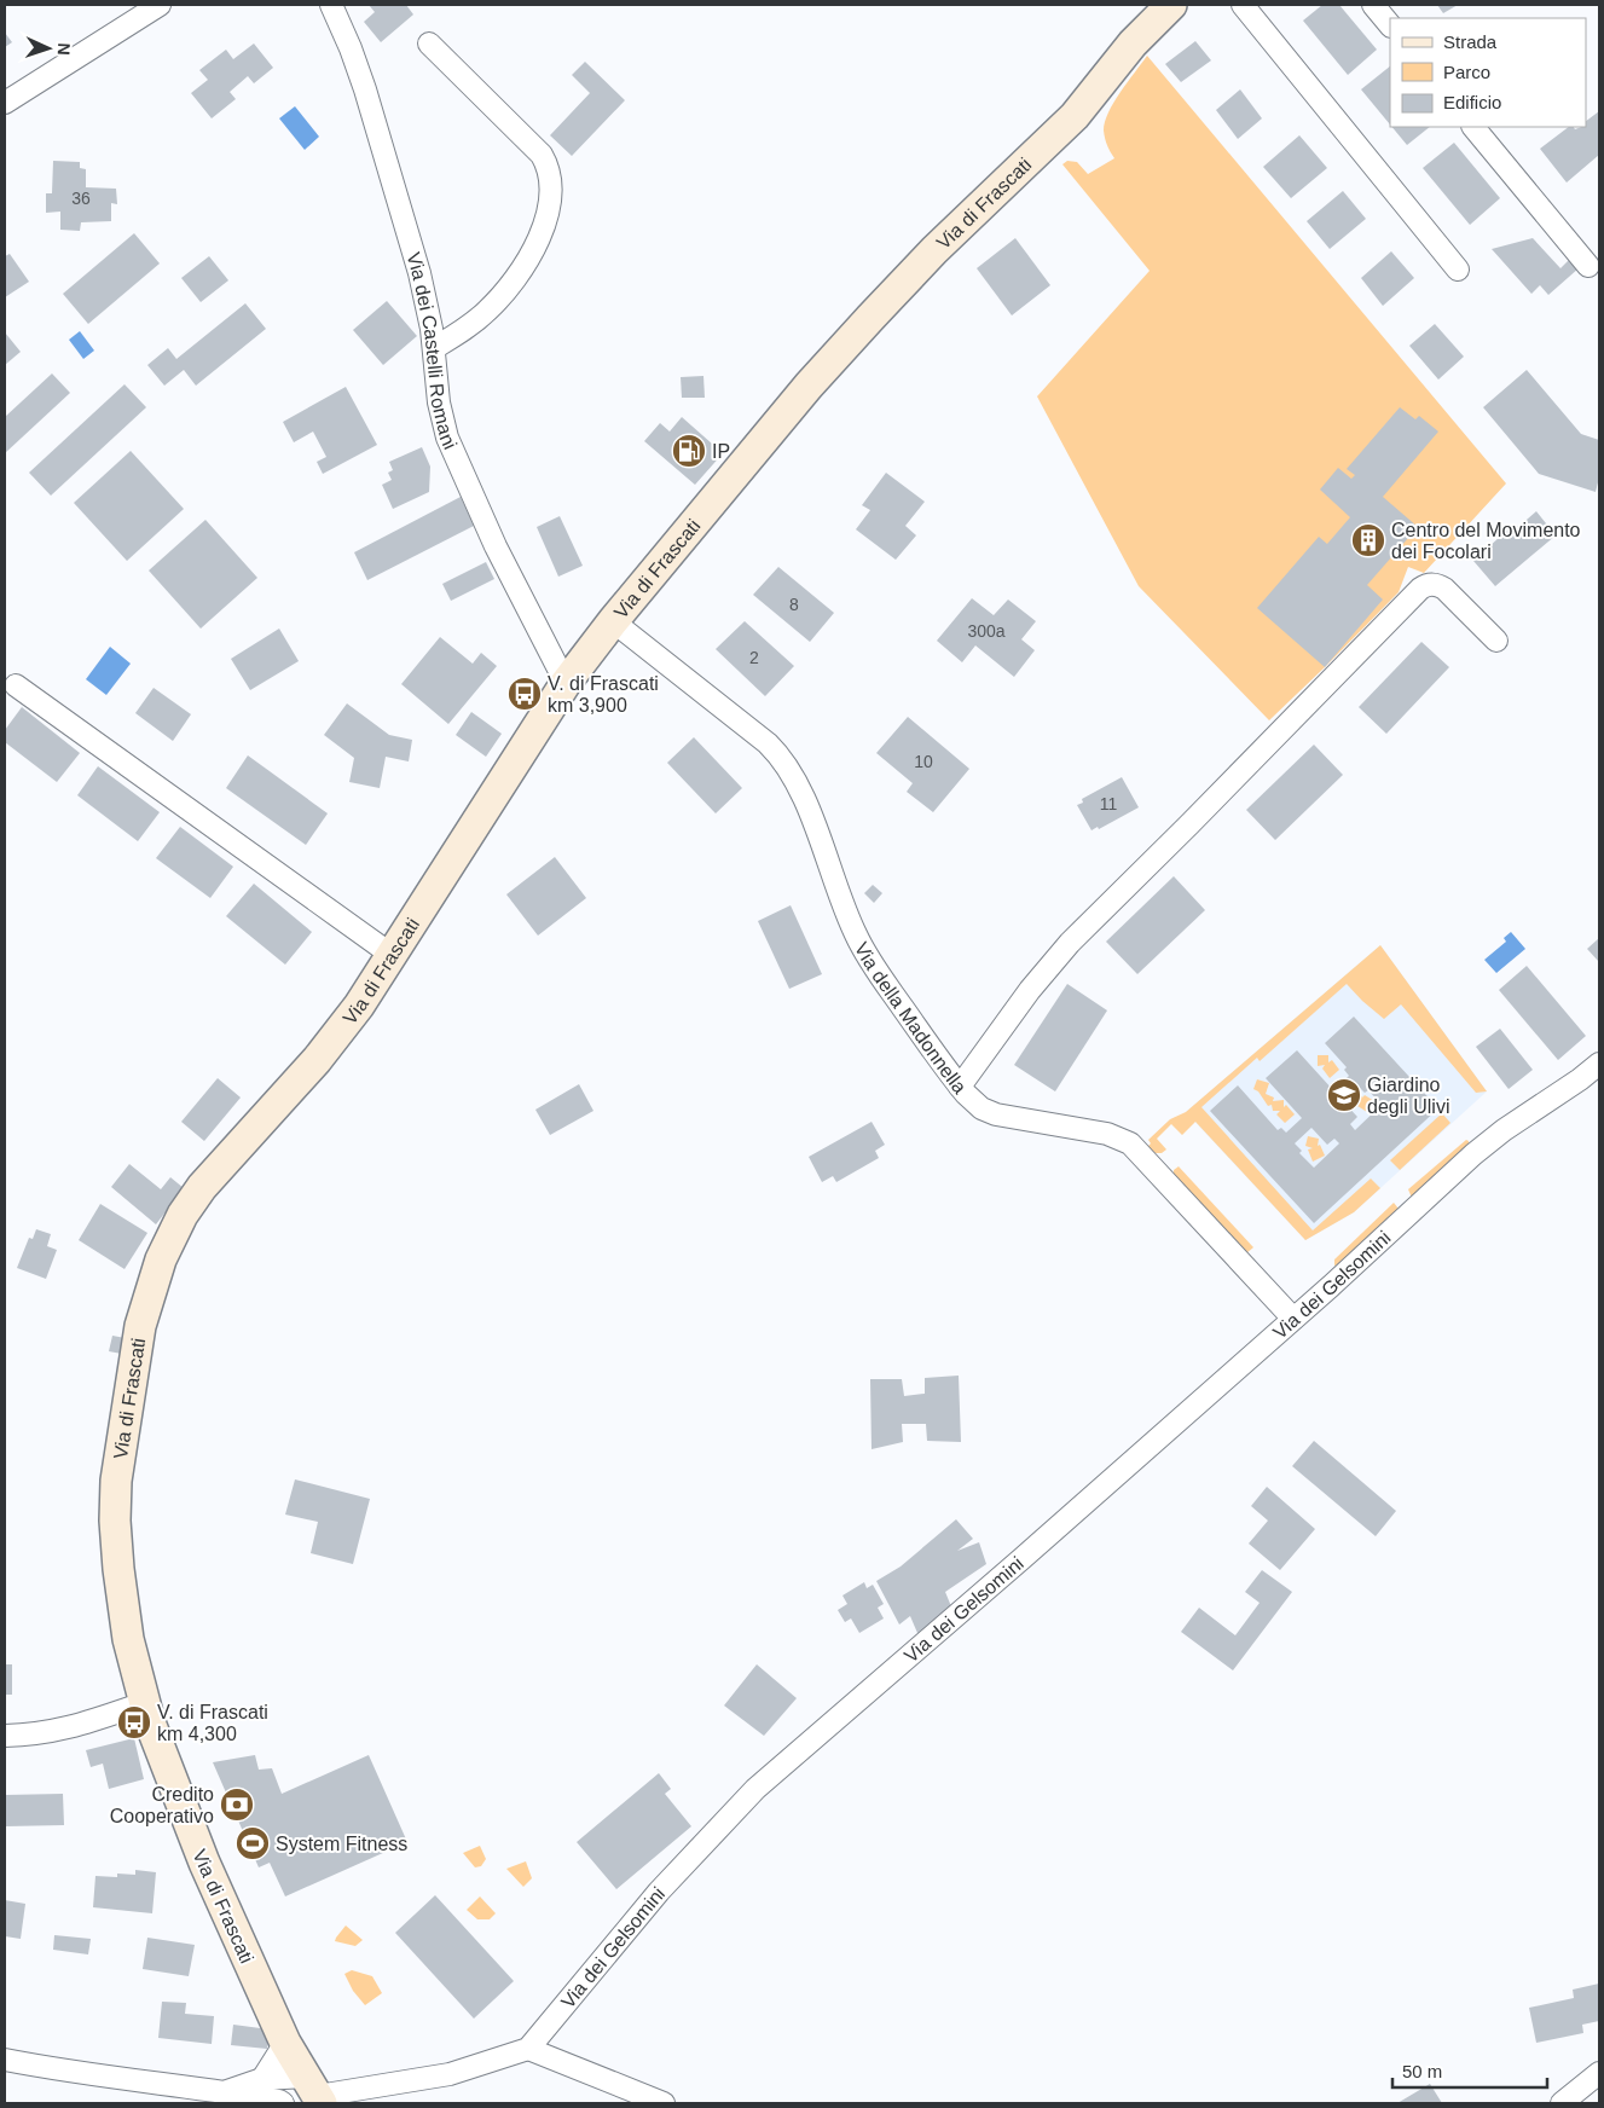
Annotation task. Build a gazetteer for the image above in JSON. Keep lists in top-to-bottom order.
{
  "streets": {
    "main road": ["Via di Frascati"],
    "street": ["Via dei Castelli Romani", "Via della Madonnella", "Via dei Gelsomini"]
  },
  "crossings": [
    ["Via di Frascati", "Via dei Castelli Romani"],
    ["Via di Frascati", "Via della Madonnella"],
    ["Via della Madonnella", "Via dei Gelsomini"]
  ],
  "places": {
    "fuel station": ["IP"],
    "building": ["Centro del Movimento dei Focolari"],
    "bus stop": ["V. di Frascati km 3,900", "V. di Frascati km 4,300"],
    "school or university": ["Giardino degli Ulivi"],
    "bank": ["Credito Cooperativo"],
    "sports": ["System Fitness"]
  },
  "house_numbers": [
    "36",
    "8",
    "300a",
    "2",
    "10",
    "11"
  ],
  "legend": ["Strada", "Parco", "Edificio"],
  "scale_bar": "50 m",
  "north": "right"
}
